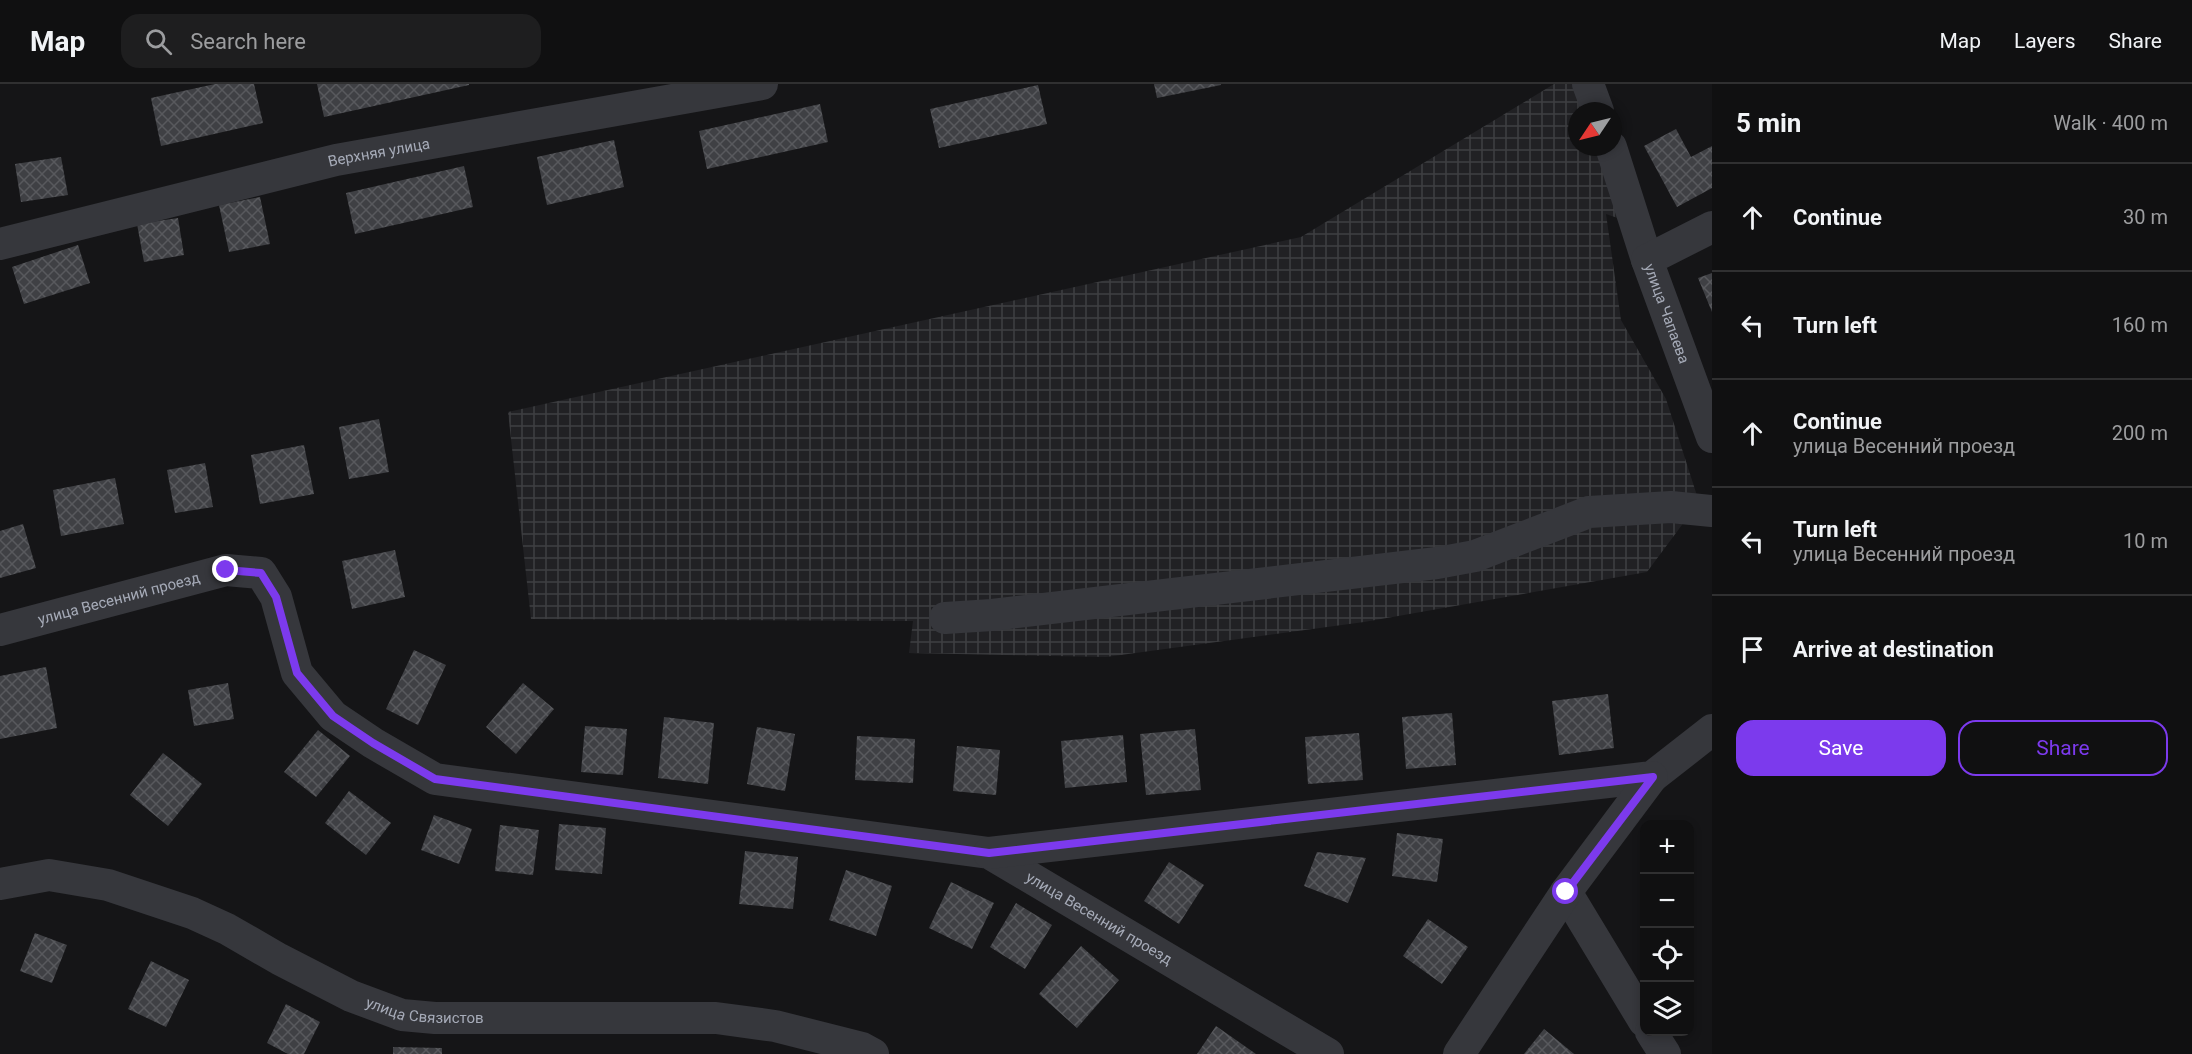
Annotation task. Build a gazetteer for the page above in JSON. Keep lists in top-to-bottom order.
{
  "streets": {
    "street": [
      "Верхняя улица",
      "улица Чапаева",
      "улица Весенний проезд",
      "улица Связистов"
    ]
  },
  "north": "bottom left",
  "page": {
    "header": "Map",
    "search": "Search here",
    "nav": ["Map", "Layers", "Share"],
    "heading": ["5 min", "Walk · 400 m"],
    "list": [
      ["Continue", "30 m"],
      ["Turn left", "160 m"],
      ["Continue", "улица Весенний проезд", "200 m"],
      ["Turn left", "улица Весенний проезд", "10 m"],
      "Arrive at destination"
    ],
    "buttons": ["Save", "Share"],
    "map_buttons": ["+", "−"]
  }
}
